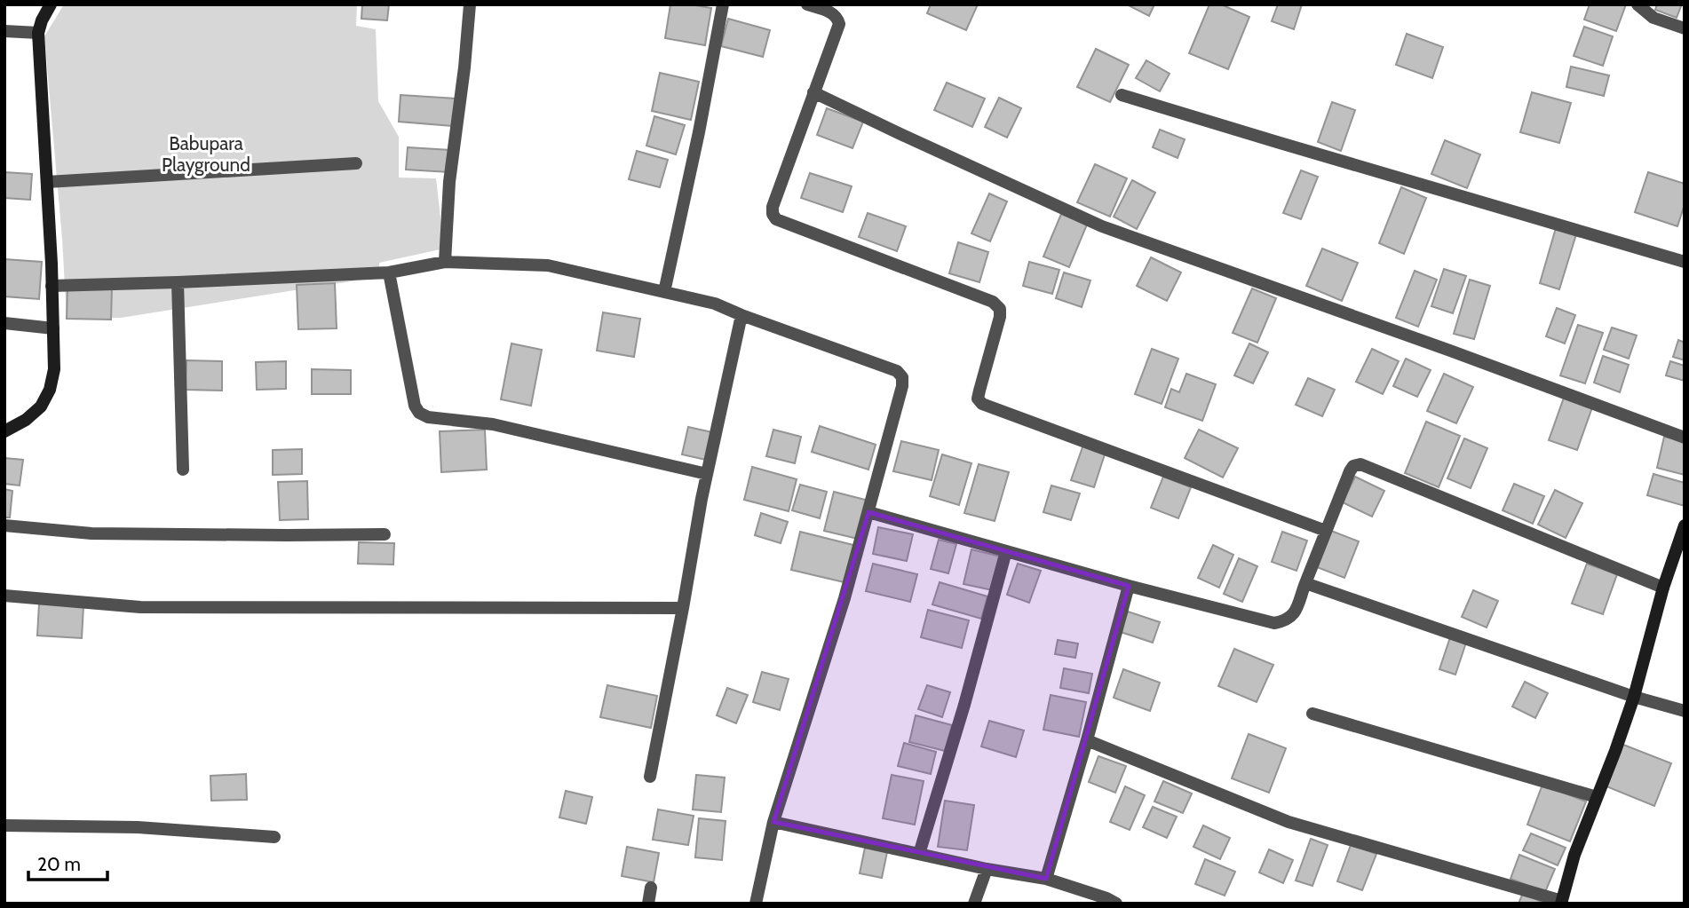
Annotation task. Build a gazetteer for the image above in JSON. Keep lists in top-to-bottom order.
{
  "parks": ["Babupara Playground"],
  "scale_bar": "20 m"
}
